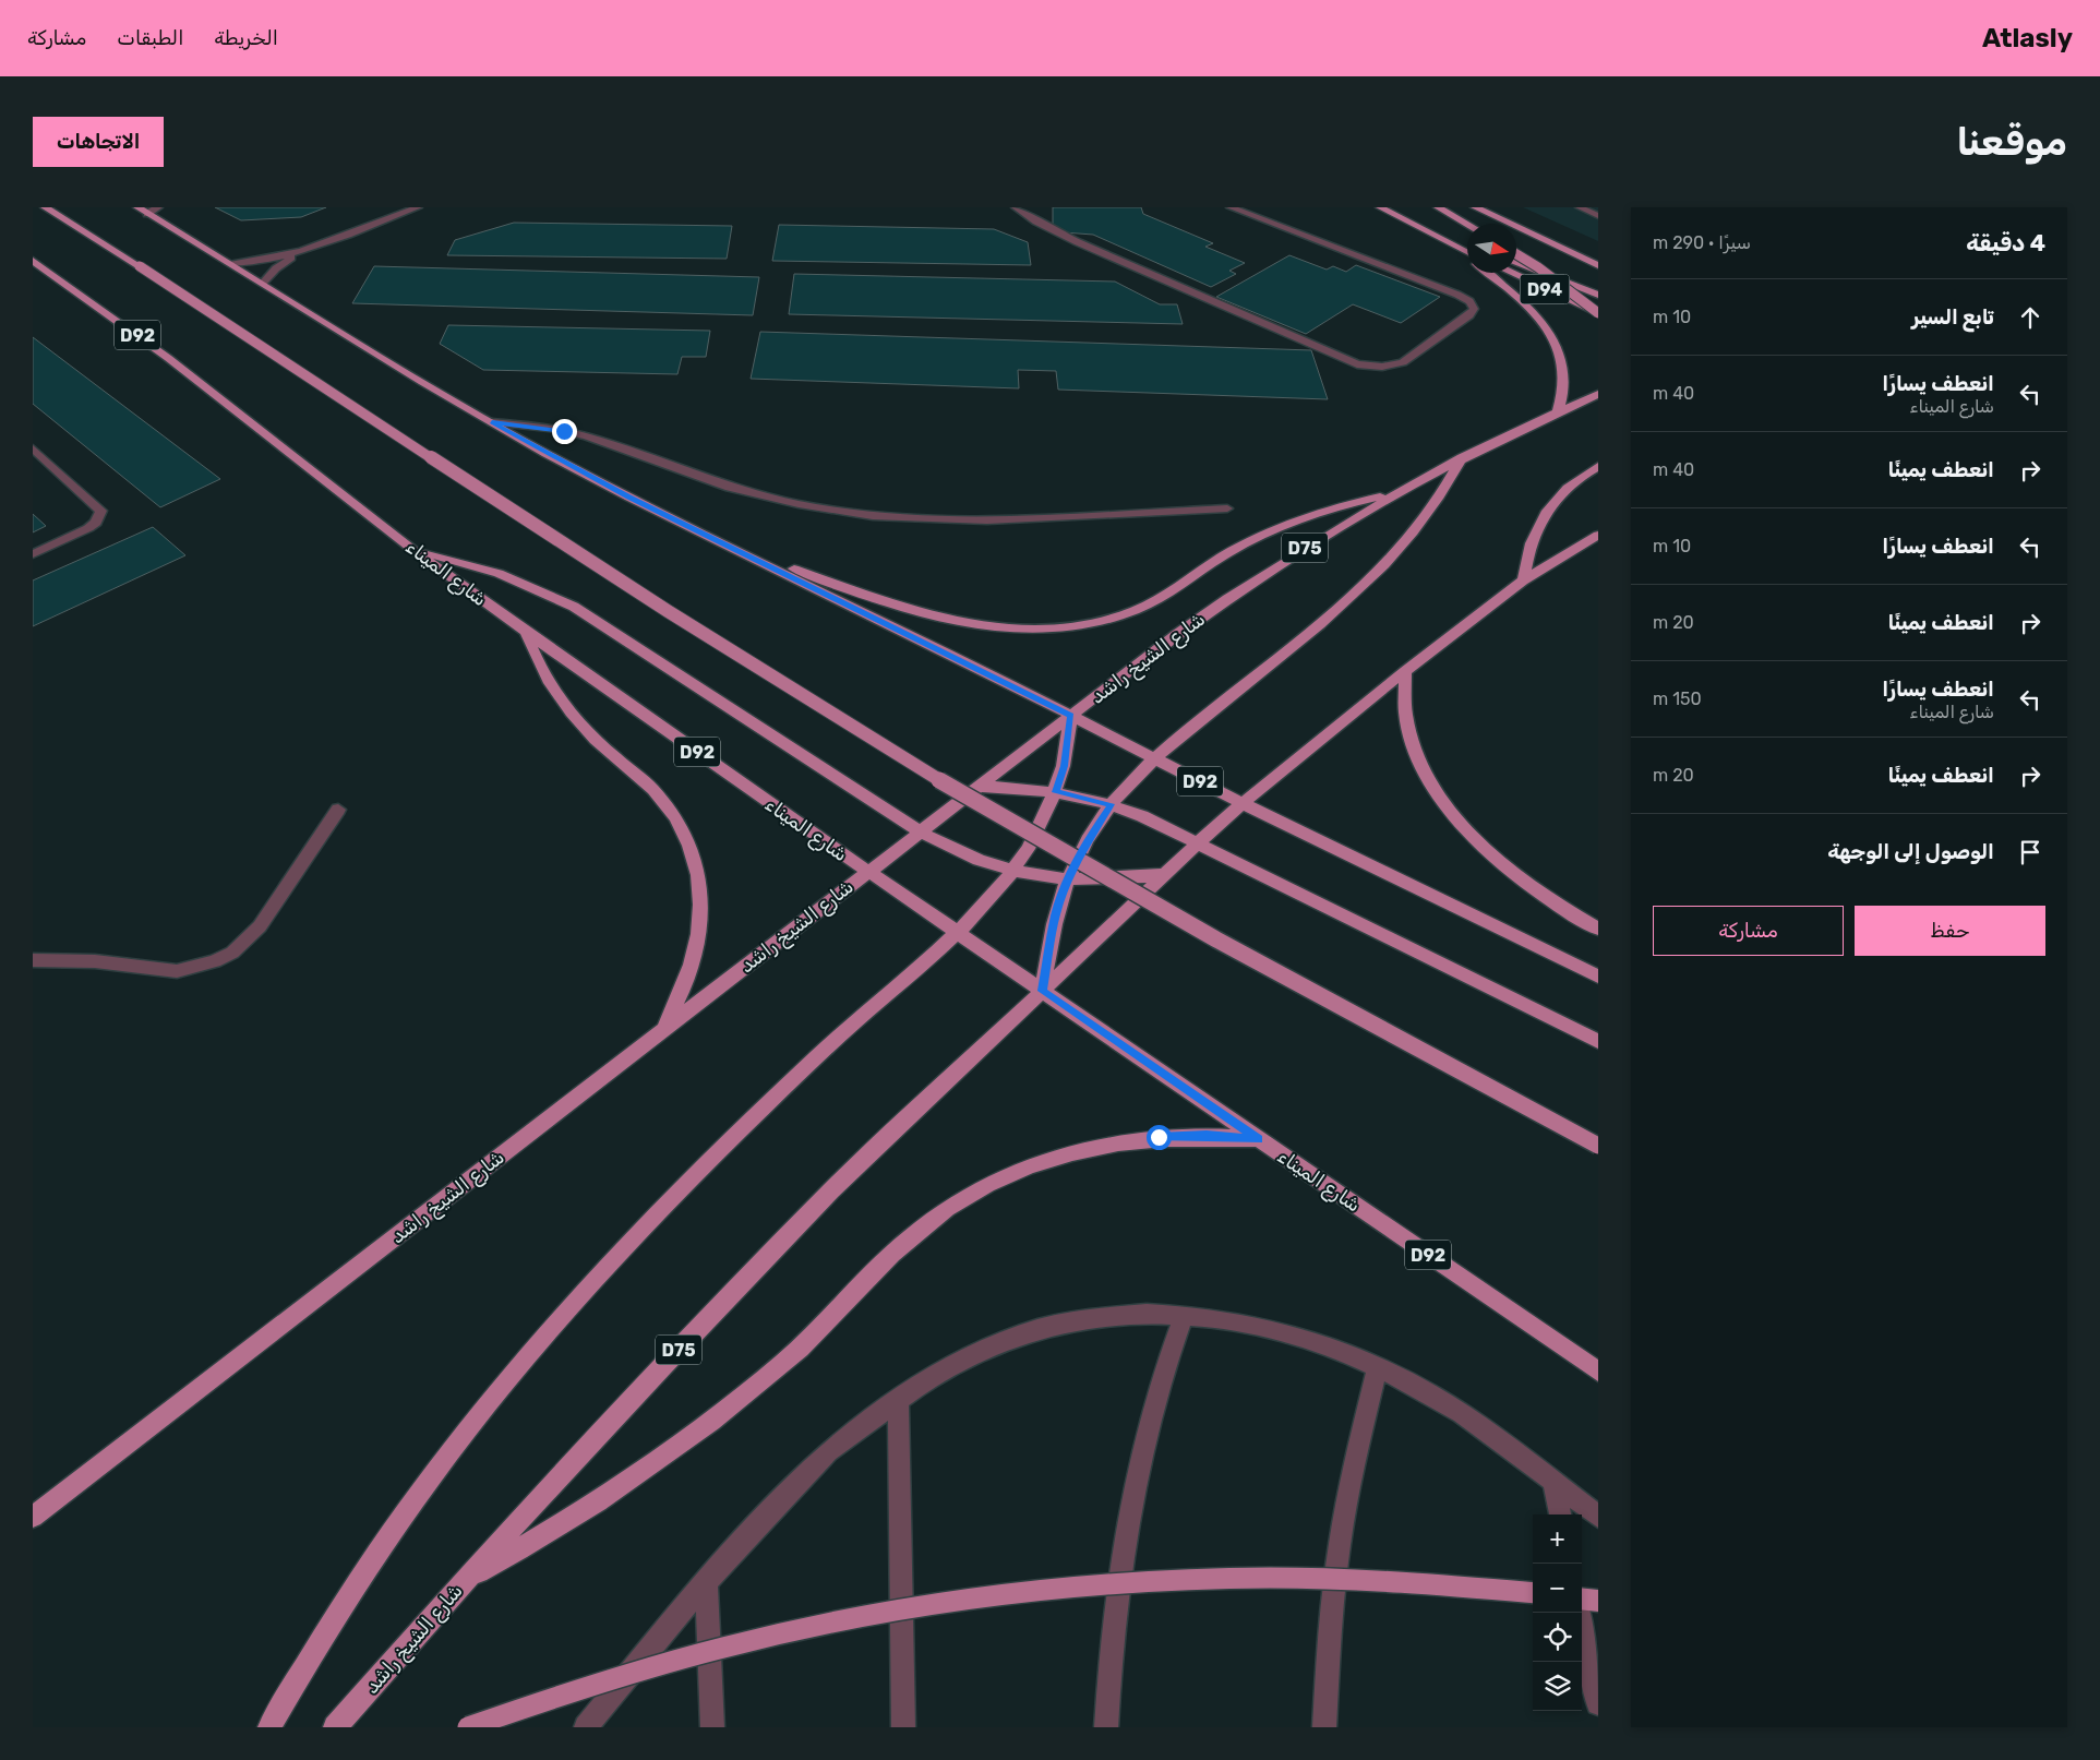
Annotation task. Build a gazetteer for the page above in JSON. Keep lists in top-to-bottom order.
{
  "streets": {
    "main road": [
      "D94",
      "D92",
      "D75",
      "شارع الميناء",
      "شارع الشيخ راشد"
    ]
  },
  "crossings": [
    ["D92", "شارع الشيخ راشد"],
    ["شارع الميناء", "شارع الشيخ راشد"]
  ],
  "north": "right",
  "page": {
    "header": "Atlasly",
    "nav": ["الخريطة", "الطبقات", "مشاركة"],
    "buttons": [
      "الاتجاهات",
      ["حفظ", "مشاركة"]
    ],
    "title": "موقعنا",
    "heading": ["4 دقيقة", "سيرًا · 290 m"],
    "list": [
      ["تابع السير", "10 m"],
      ["انعطف يسارًا", "شارع الميناء", "40 m"],
      ["انعطف يمينًا", "40 m"],
      ["انعطف يسارًا", "10 m"],
      ["انعطف يمينًا", "20 m"],
      ["انعطف يسارًا", "شارع الميناء", "150 m"],
      ["انعطف يمينًا", "20 m"],
      "الوصول إلى الوجهة"
    ],
    "map_buttons": ["+", "−"]
  }
}
